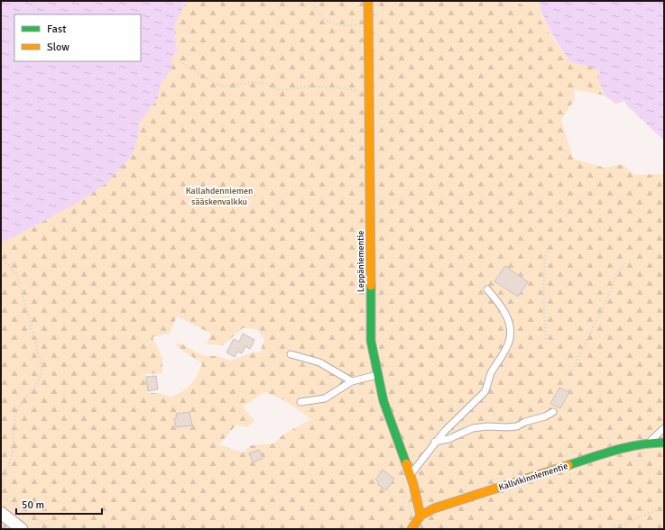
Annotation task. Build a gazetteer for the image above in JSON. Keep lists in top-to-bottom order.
{
  "streets": {
    "street": ["Leppäniementie", "Kallvikinniementie"]
  },
  "crossings": [
    ["Leppäniementie", "Kallvikinniementie"]
  ],
  "parks": ["Kallahdenniemen sääskenvalkku"],
  "legend": ["Fast", "Slow"],
  "scale_bar": "50 m"
}
